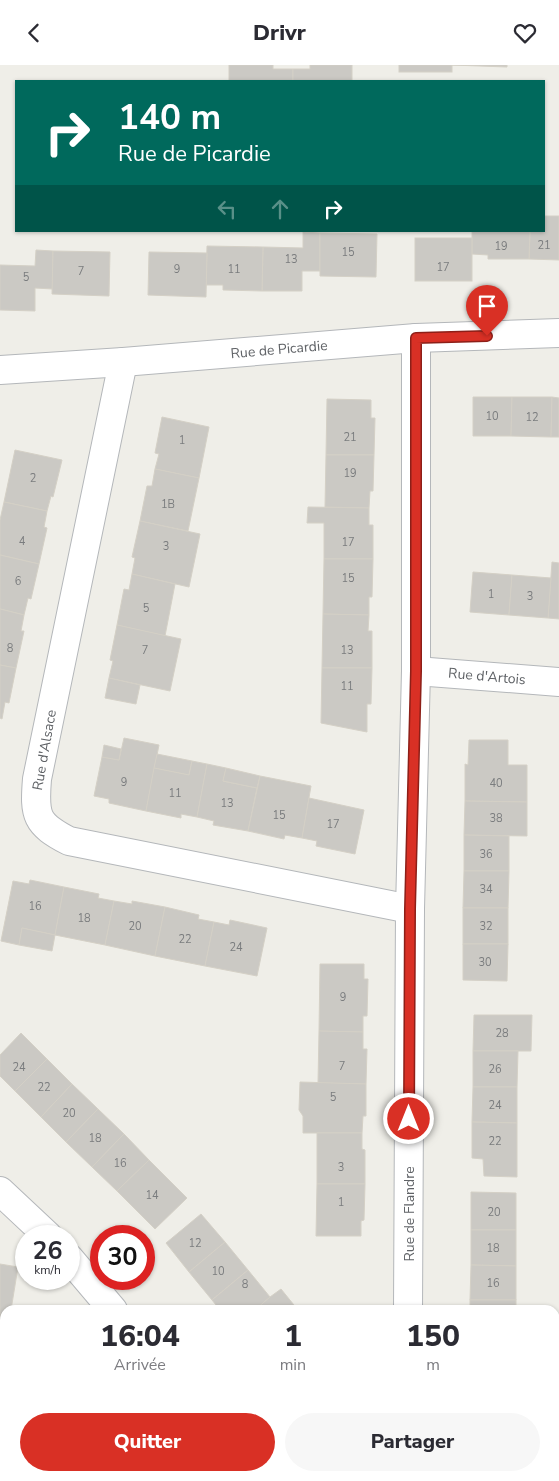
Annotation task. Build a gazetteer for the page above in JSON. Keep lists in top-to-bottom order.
{
  "streets": {
    "street": [
      "Rue de Picardie",
      "Rue d'Artois",
      "Rue d'Alsace",
      "Rue de Flandre"
    ]
  },
  "crossings": [
    ["Rue de Picardie", "Rue d'Alsace"],
    ["Rue de Picardie", "Rue de Flandre"],
    ["Rue d'Artois", "Rue de Flandre"],
    ["Rue d'Alsace", "Rue de Flandre"]
  ],
  "house_numbers": [
    "21",
    "19",
    "15",
    "13",
    "17",
    "9",
    "11",
    "7",
    "5",
    "10",
    "12",
    "21",
    "1",
    "19",
    "2",
    "1B",
    "4",
    "17",
    "3",
    "15",
    "6",
    "1",
    "3",
    "5",
    "8",
    "7",
    "13",
    "11",
    "9",
    "40",
    "11",
    "13",
    "15",
    "38",
    "17",
    "36",
    "34",
    "16",
    "18",
    "20",
    "32",
    "22",
    "24",
    "30",
    "9",
    "28",
    "7",
    "24",
    "26",
    "22",
    "5",
    "24",
    "20",
    "18",
    "22",
    "16",
    "3",
    "14",
    "1",
    "20",
    "12",
    "18",
    "10",
    "16",
    "8"
  ],
  "page": {
    "header": "Drivr",
    "turn": ["140 m", "Rue de Picardie"],
    "speed": "26 km/h",
    "limit": "30",
    "eta": [
      "16:04",
      "Arrivée",
      "1",
      "min",
      "150",
      "m"
    ],
    "buttons": ["Quitter", "Partager"]
  }
}
